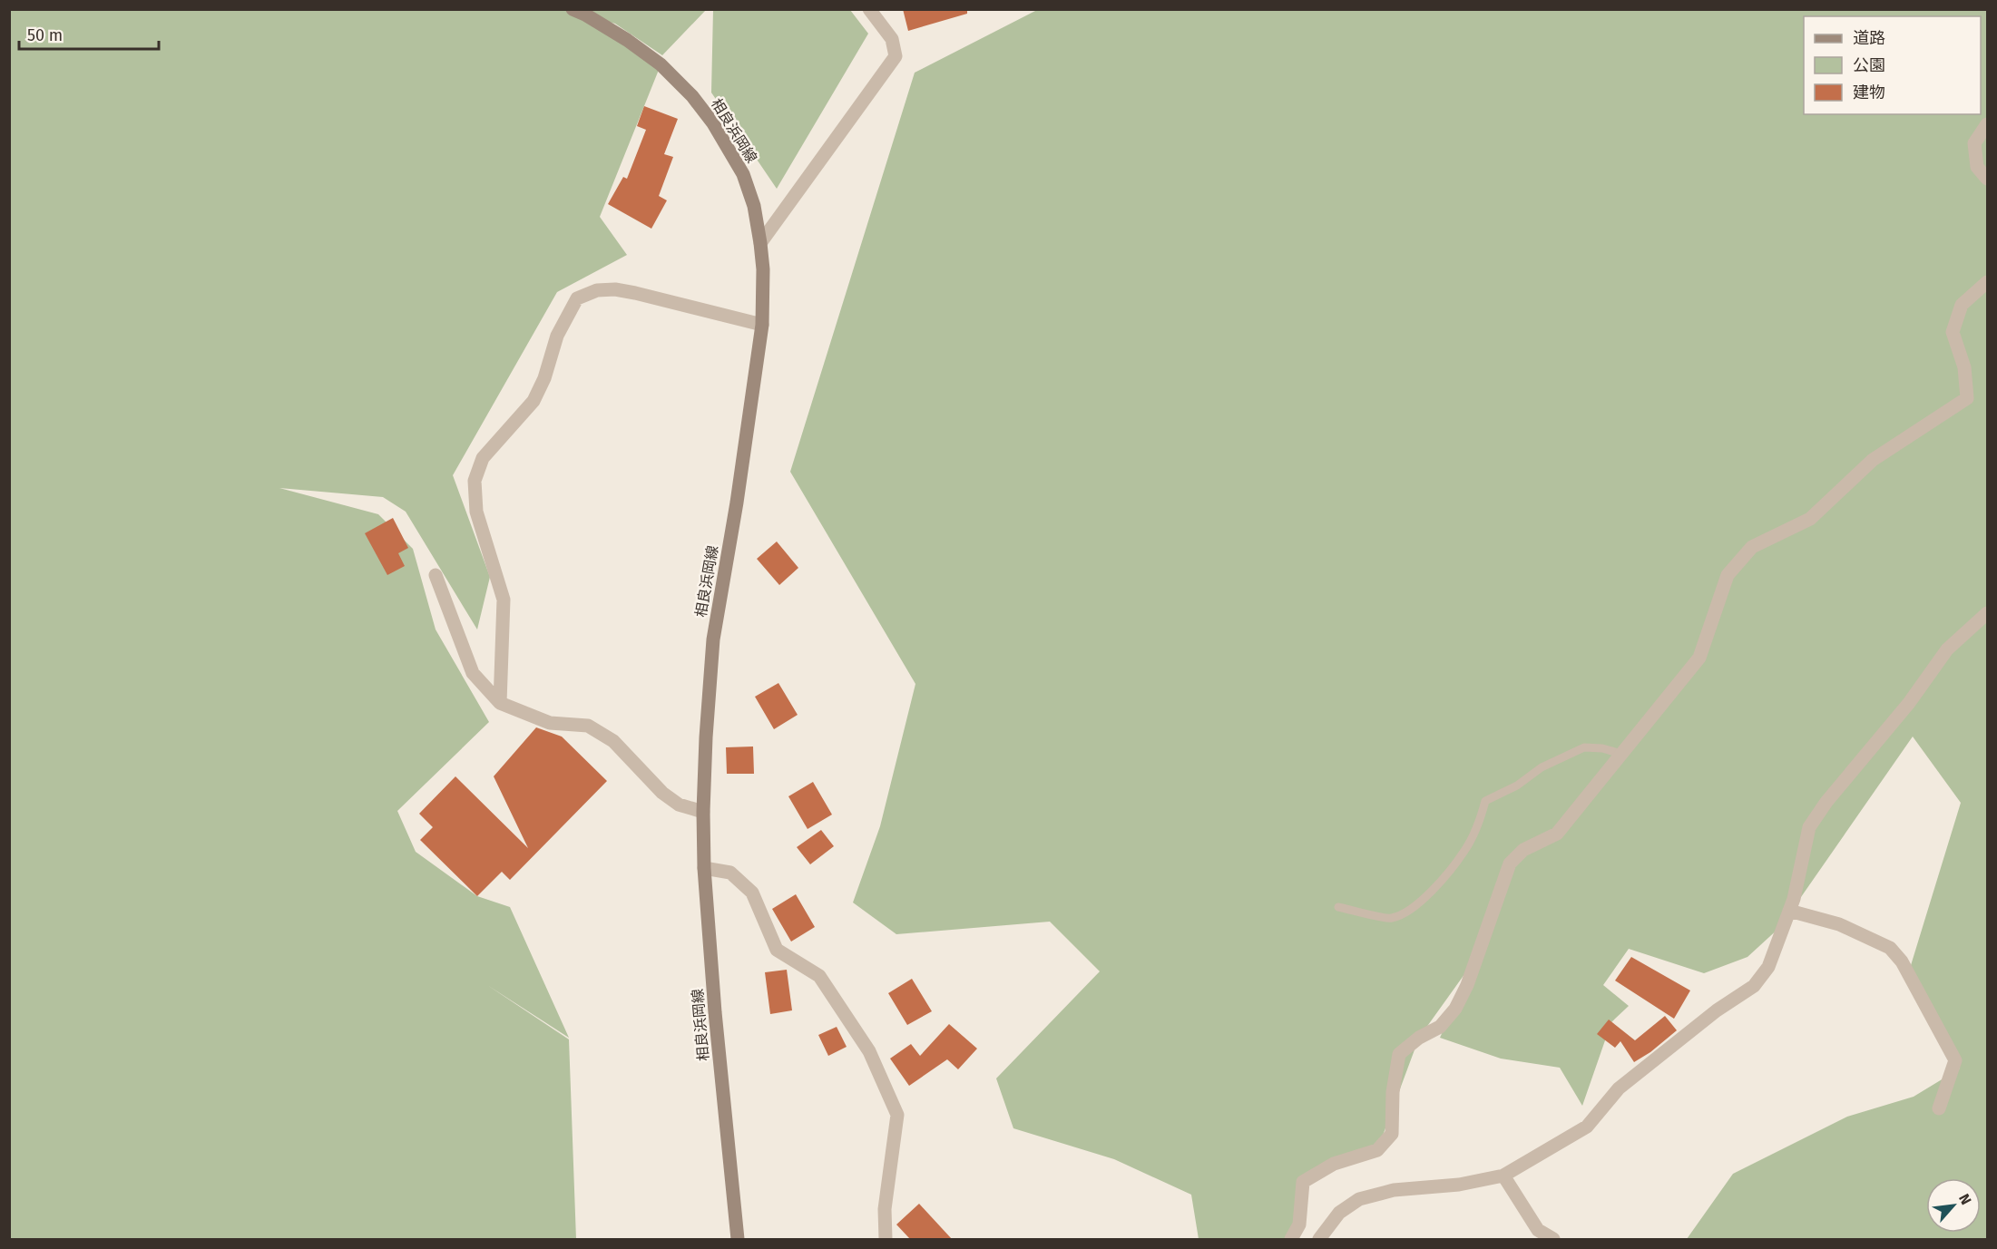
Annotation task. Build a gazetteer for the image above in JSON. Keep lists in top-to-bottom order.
{
  "streets": {
    "main road": ["相良浜岡線"]
  },
  "legend": ["道路", "公園", "建物"],
  "scale_bar": "50 m",
  "north": "top right"
}
